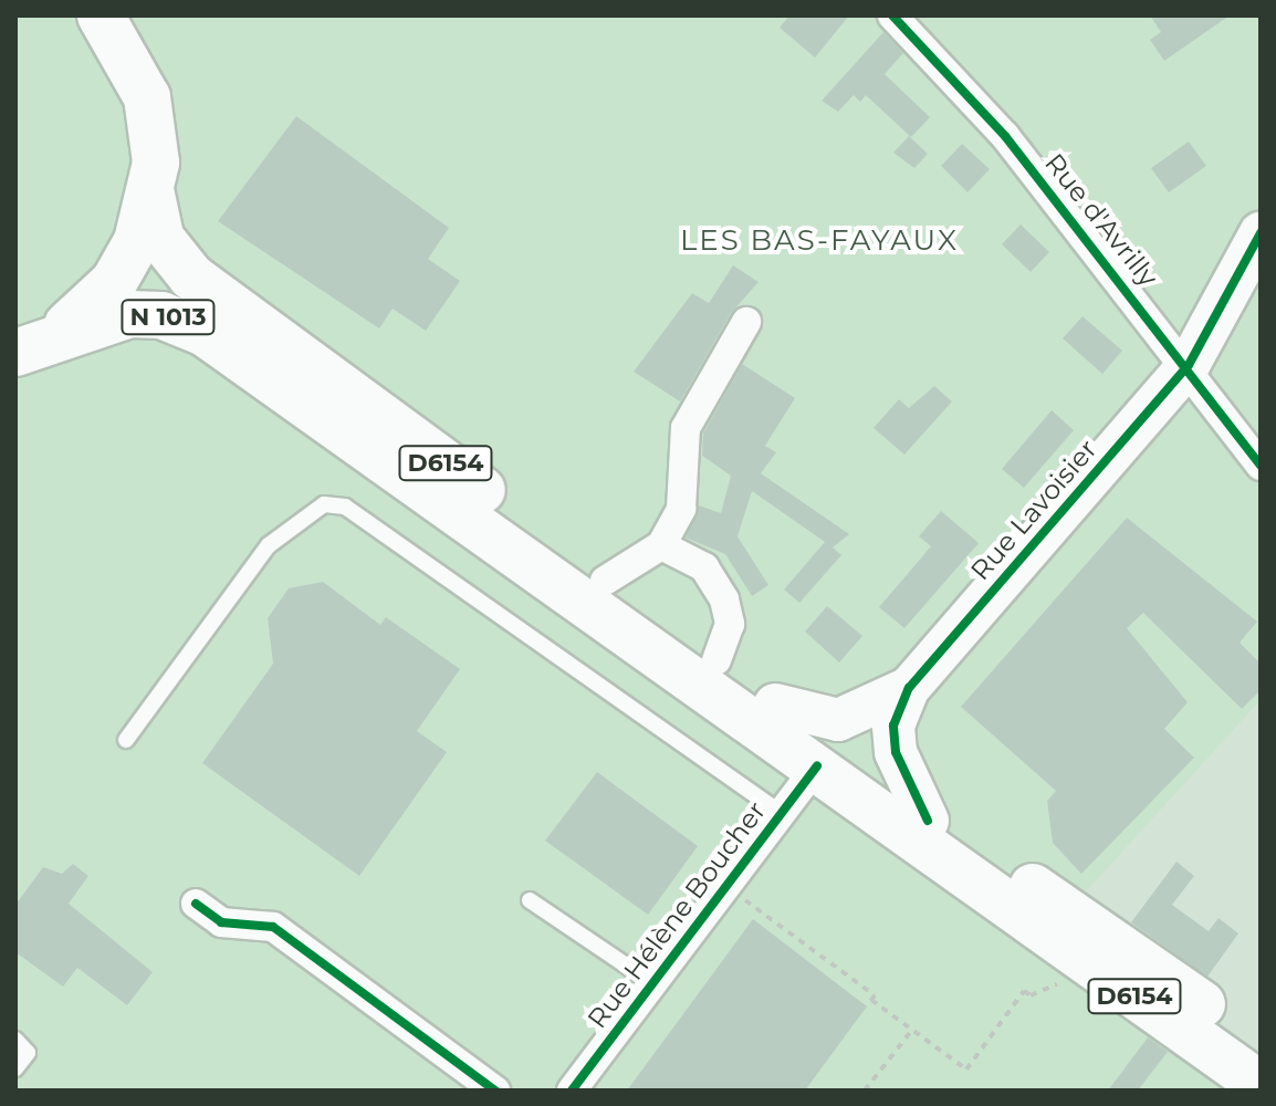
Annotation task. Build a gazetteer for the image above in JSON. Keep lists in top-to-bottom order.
{
  "streets": {
    "main road": ["N 1013", "D6154"],
    "street": ["Rue d'Avrilly", "Rue Lavoisier", "Rue Hélène Boucher"]
  },
  "crossings": [
    ["Rue d'Avrilly", "Rue Lavoisier"],
    ["N 1013", "D6154"],
    ["D6154", "Rue Lavoisier"],
    ["D6154", "Rue Hélène Boucher"]
  ],
  "districts": ["LES BAS-FAYAUX"]
}
